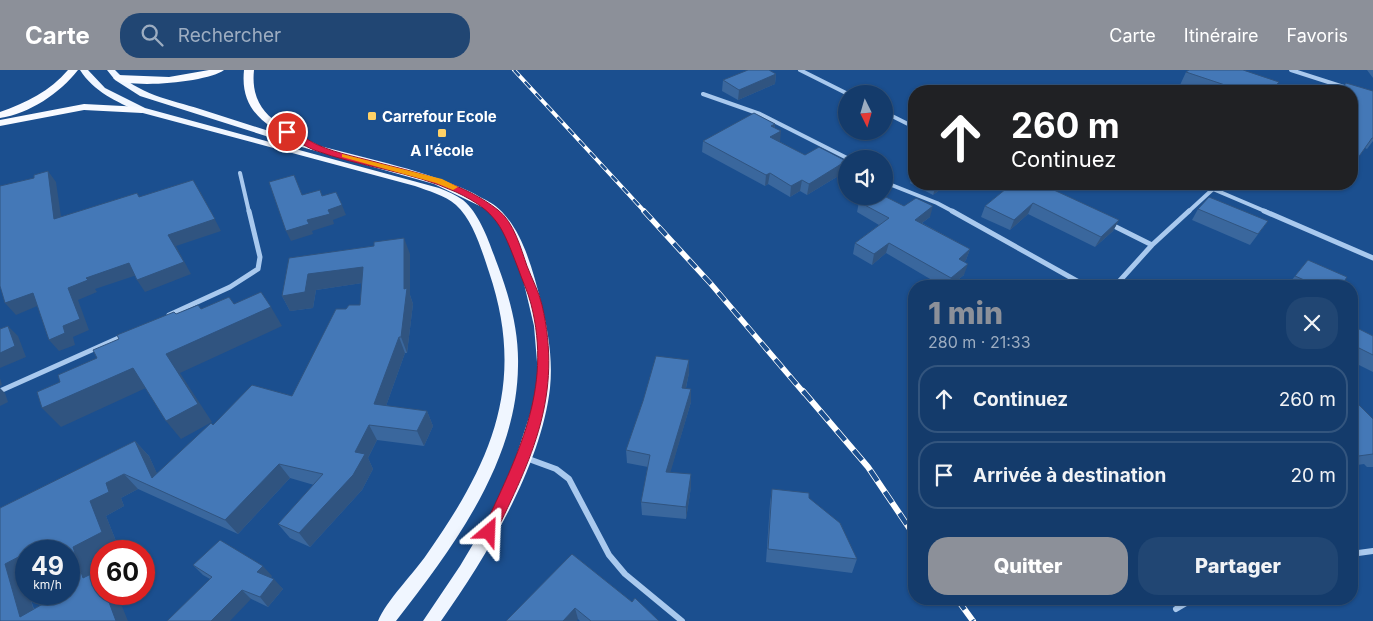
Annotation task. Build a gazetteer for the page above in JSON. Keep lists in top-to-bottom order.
{
  "places": {
    "transit": ["Carrefour Ecole", "A l'école"]
  },
  "north": "bottom",
  "page": {
    "header": "Carte",
    "search": "Rechercher",
    "nav": ["Carte", "Itinéraire", "Favoris"],
    "turn": ["260 m", "Continuez"],
    "heading": ["1 min", "280 m · 21:33"],
    "list": [
      {
        "name": "Continuez",
        "value": "260 m"
      },
      {
        "name": "Arrivée à destination",
        "value": "20 m"
      }
    ],
    "buttons": ["Quitter", "Partager"],
    "speed": "49 km/h",
    "limit": "60"
  }
}
